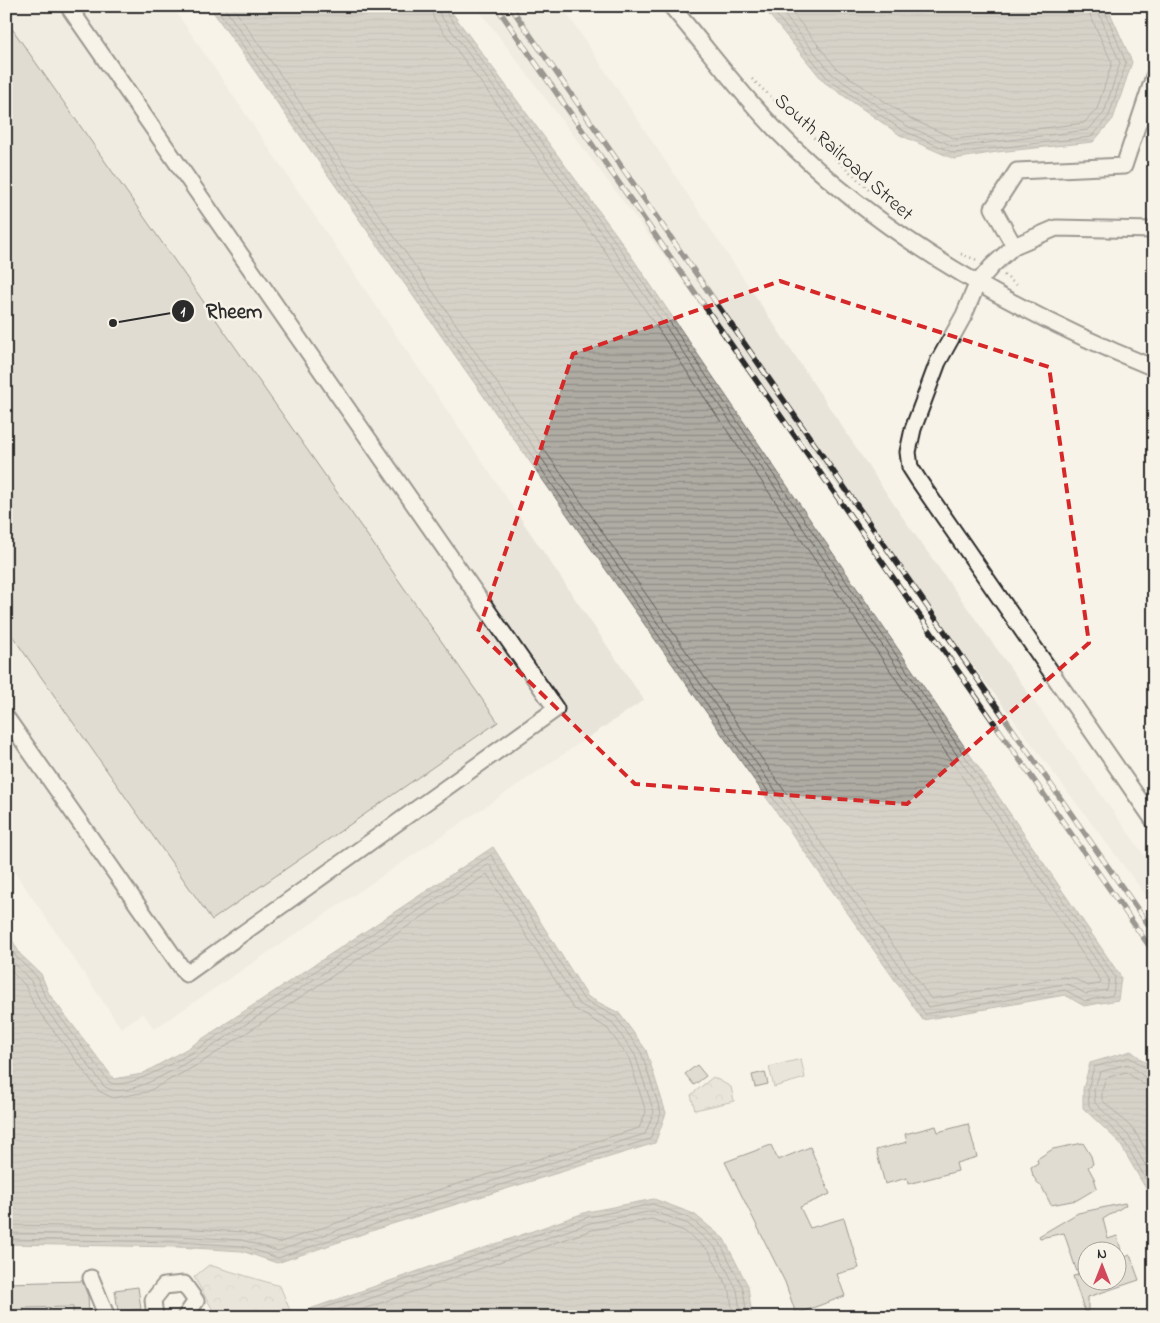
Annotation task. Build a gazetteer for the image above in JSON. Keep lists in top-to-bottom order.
{
  "streets": {
    "street": ["South Railroad Street"]
  },
  "places": ["Rheem"],
  "north": "top"
}
